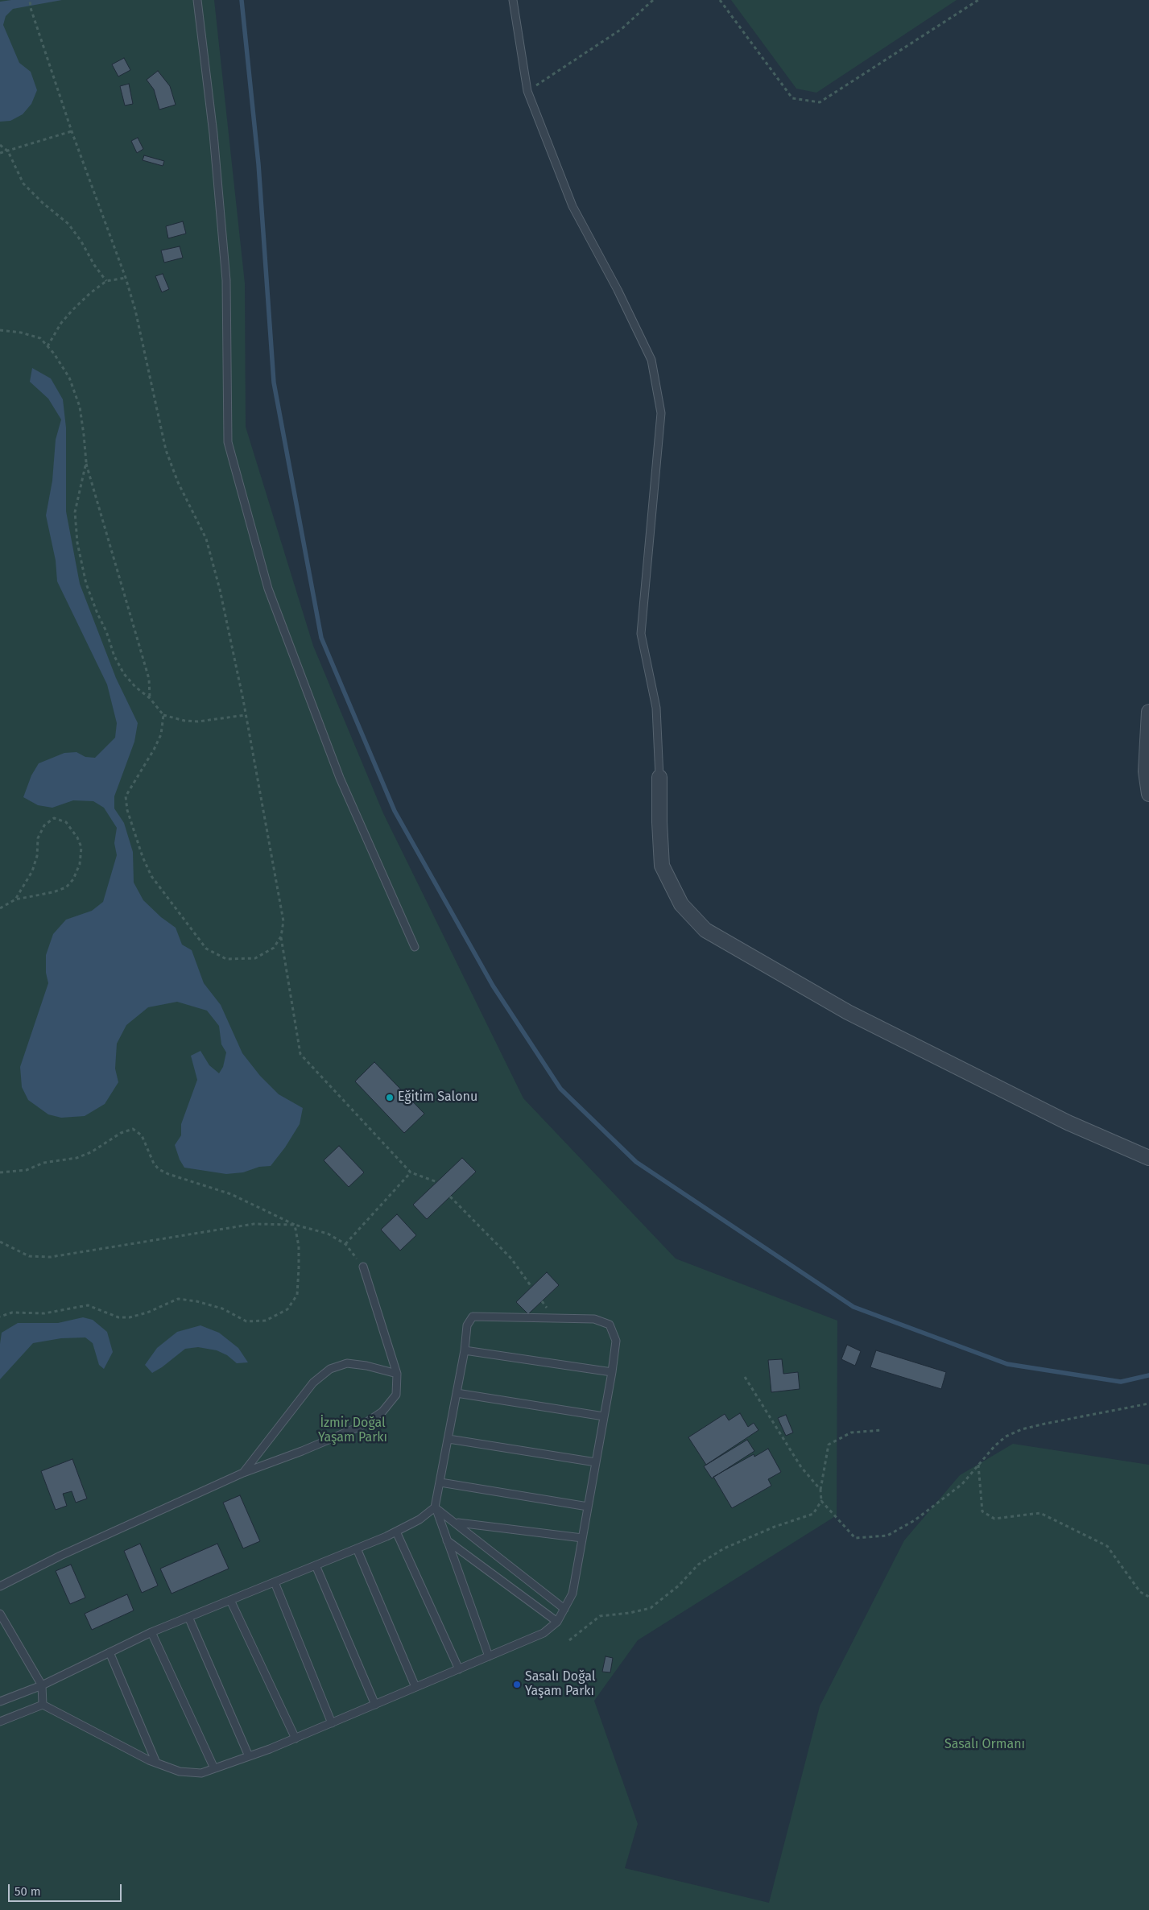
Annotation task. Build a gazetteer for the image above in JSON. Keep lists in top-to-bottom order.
{
  "parks": ["İzmir Doğal Yaşam Parkı", "Sasalı Ormanı"],
  "places": ["Eğitim Salonu", "Sasalı Doğal Yaşam Parkı"],
  "scale_bar": "50 m"
}
